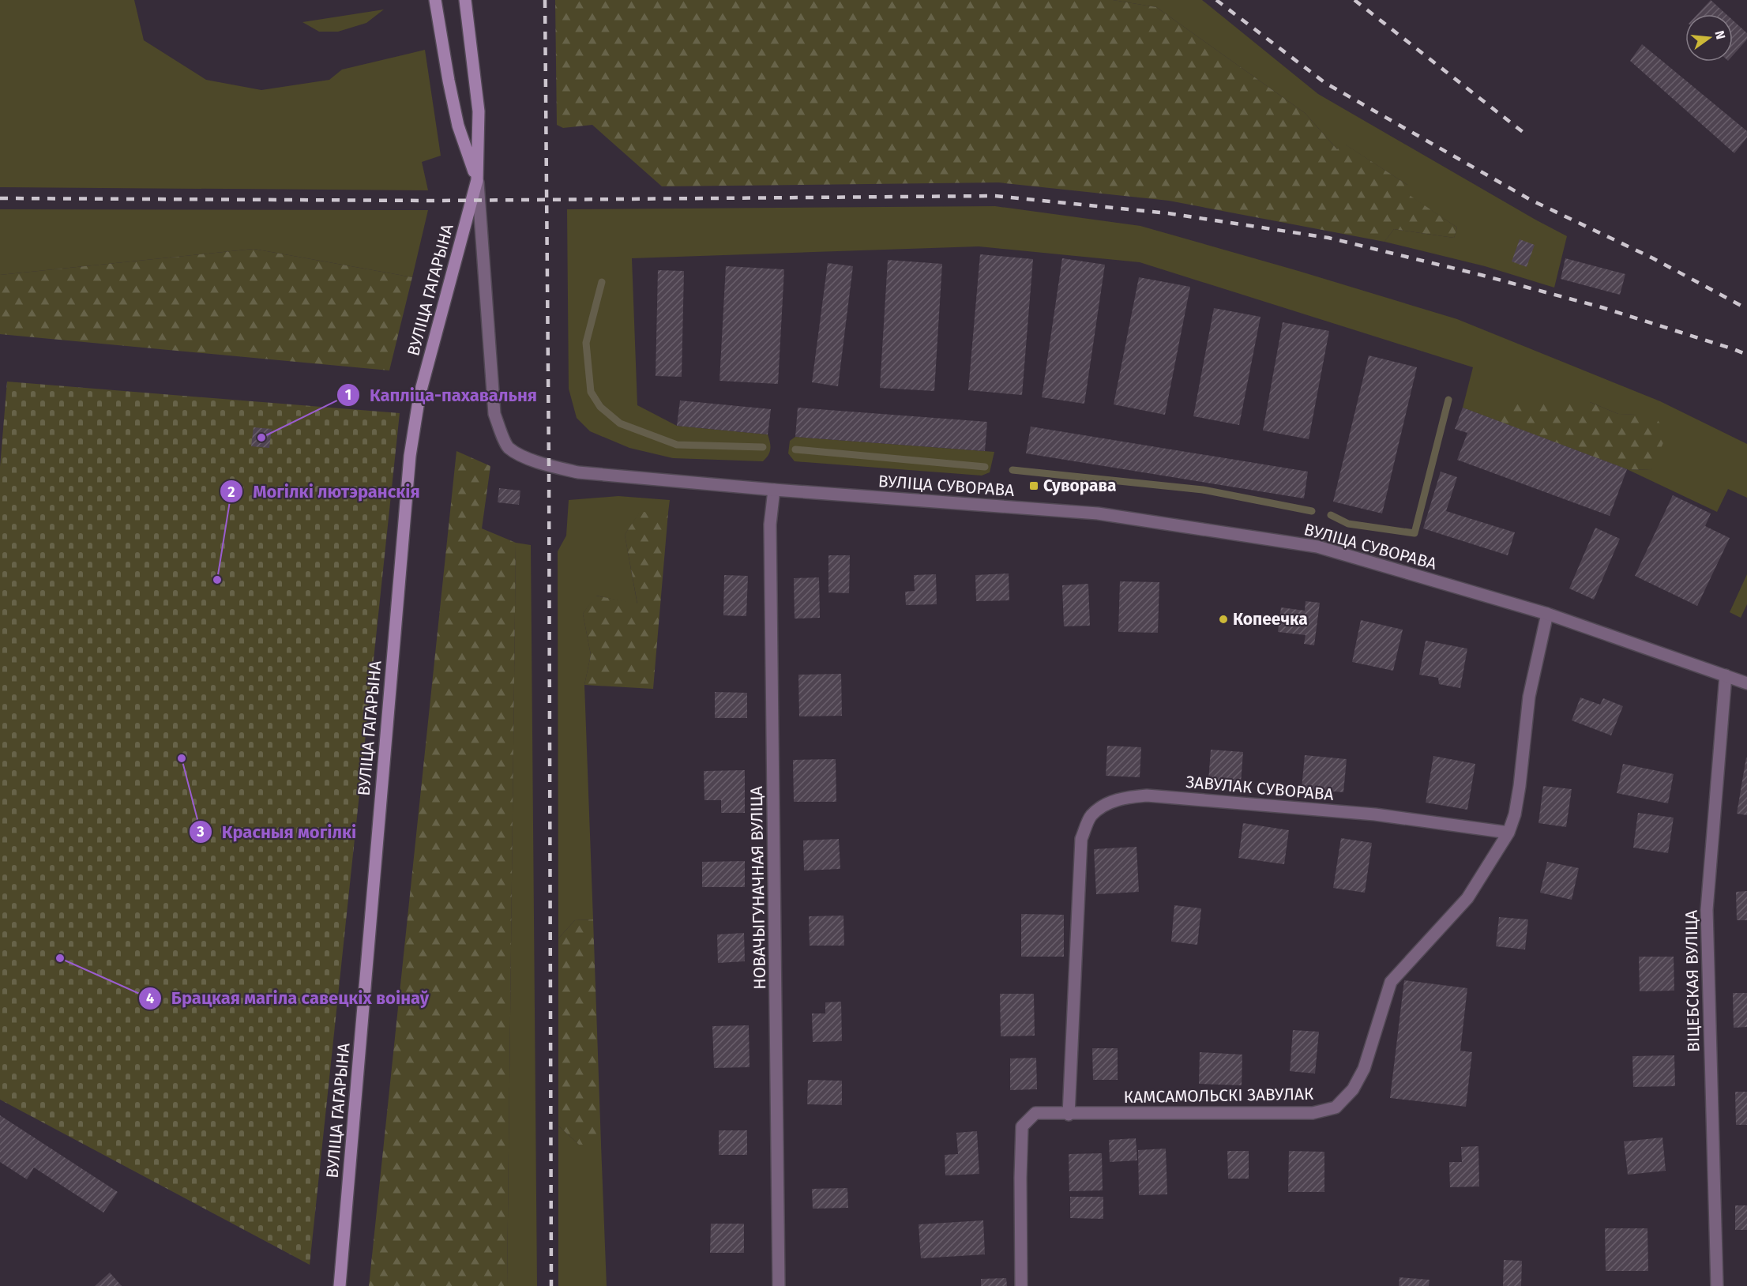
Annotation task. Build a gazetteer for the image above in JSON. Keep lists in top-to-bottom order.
{
  "streets": {
    "main road": ["ВУЛІЦА ГАГАРЫНА"],
    "street": [
      "ВУЛІЦА СУВОРАВА",
      "ЗАВУЛАК СУВОРАВА",
      "НОВАЧЫГУНАЧНАЯ ВУЛІЦА",
      "ВІЦЕБСКАЯ ВУЛІЦА",
      "КАМСАМОЛЬСКІ ЗАВУЛАК"
    ]
  },
  "crossings": [
    ["ВУЛІЦА ГАГАРЫНА", "ВУЛІЦА СУВОРАВА"],
    ["ВУЛІЦА СУВОРАВА", "НОВАЧЫГУНАЧНАЯ ВУЛІЦА"],
    ["ВУЛІЦА СУВОРАВА", "ВІЦЕБСКАЯ ВУЛІЦА"],
    ["ЗАВУЛАК СУВОРАВА", "КАМСАМОЛЬСКІ ЗАВУЛАК"]
  ],
  "places": {
    "other": [
      "Капліца-пахавальня",
      "Могілкі лютэранскія",
      "Копеечка",
      "Красныя могілкі",
      "Брацкая магіла савецкіх воінаў"
    ],
    "transit": ["Суворава"]
  },
  "north": "right"
}
